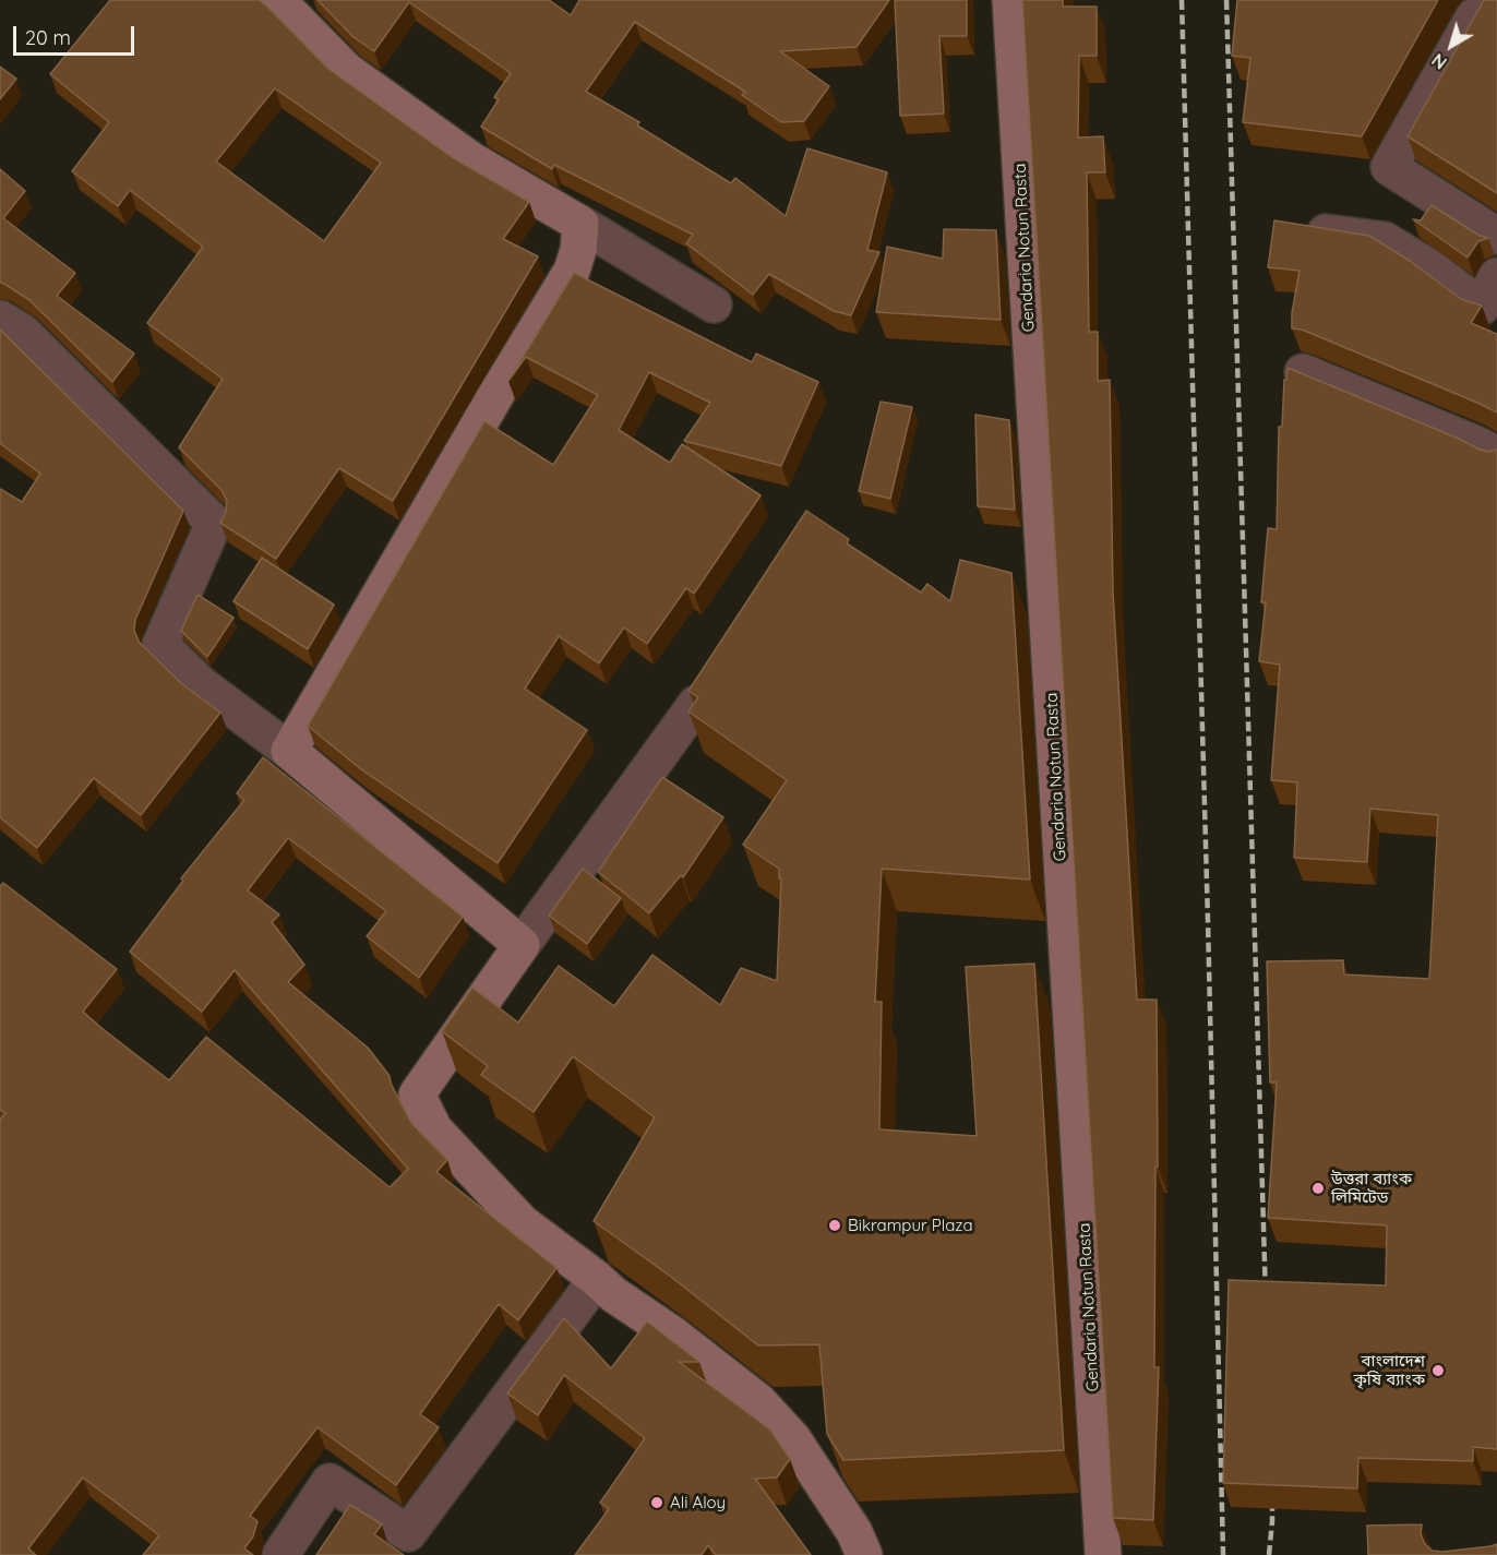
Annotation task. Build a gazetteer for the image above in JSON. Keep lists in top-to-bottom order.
{
  "streets": {
    "street": ["Gendaria Notun Rasta"]
  },
  "places": [
    "উত্তরা ব্যাংক লিমিটেড",
    "Bikrampur Plaza",
    "বাংলাদেশ কৃষি ব্যাংক",
    "Ali Aloy"
  ],
  "scale_bar": "20 m",
  "north": "bottom left"
}
